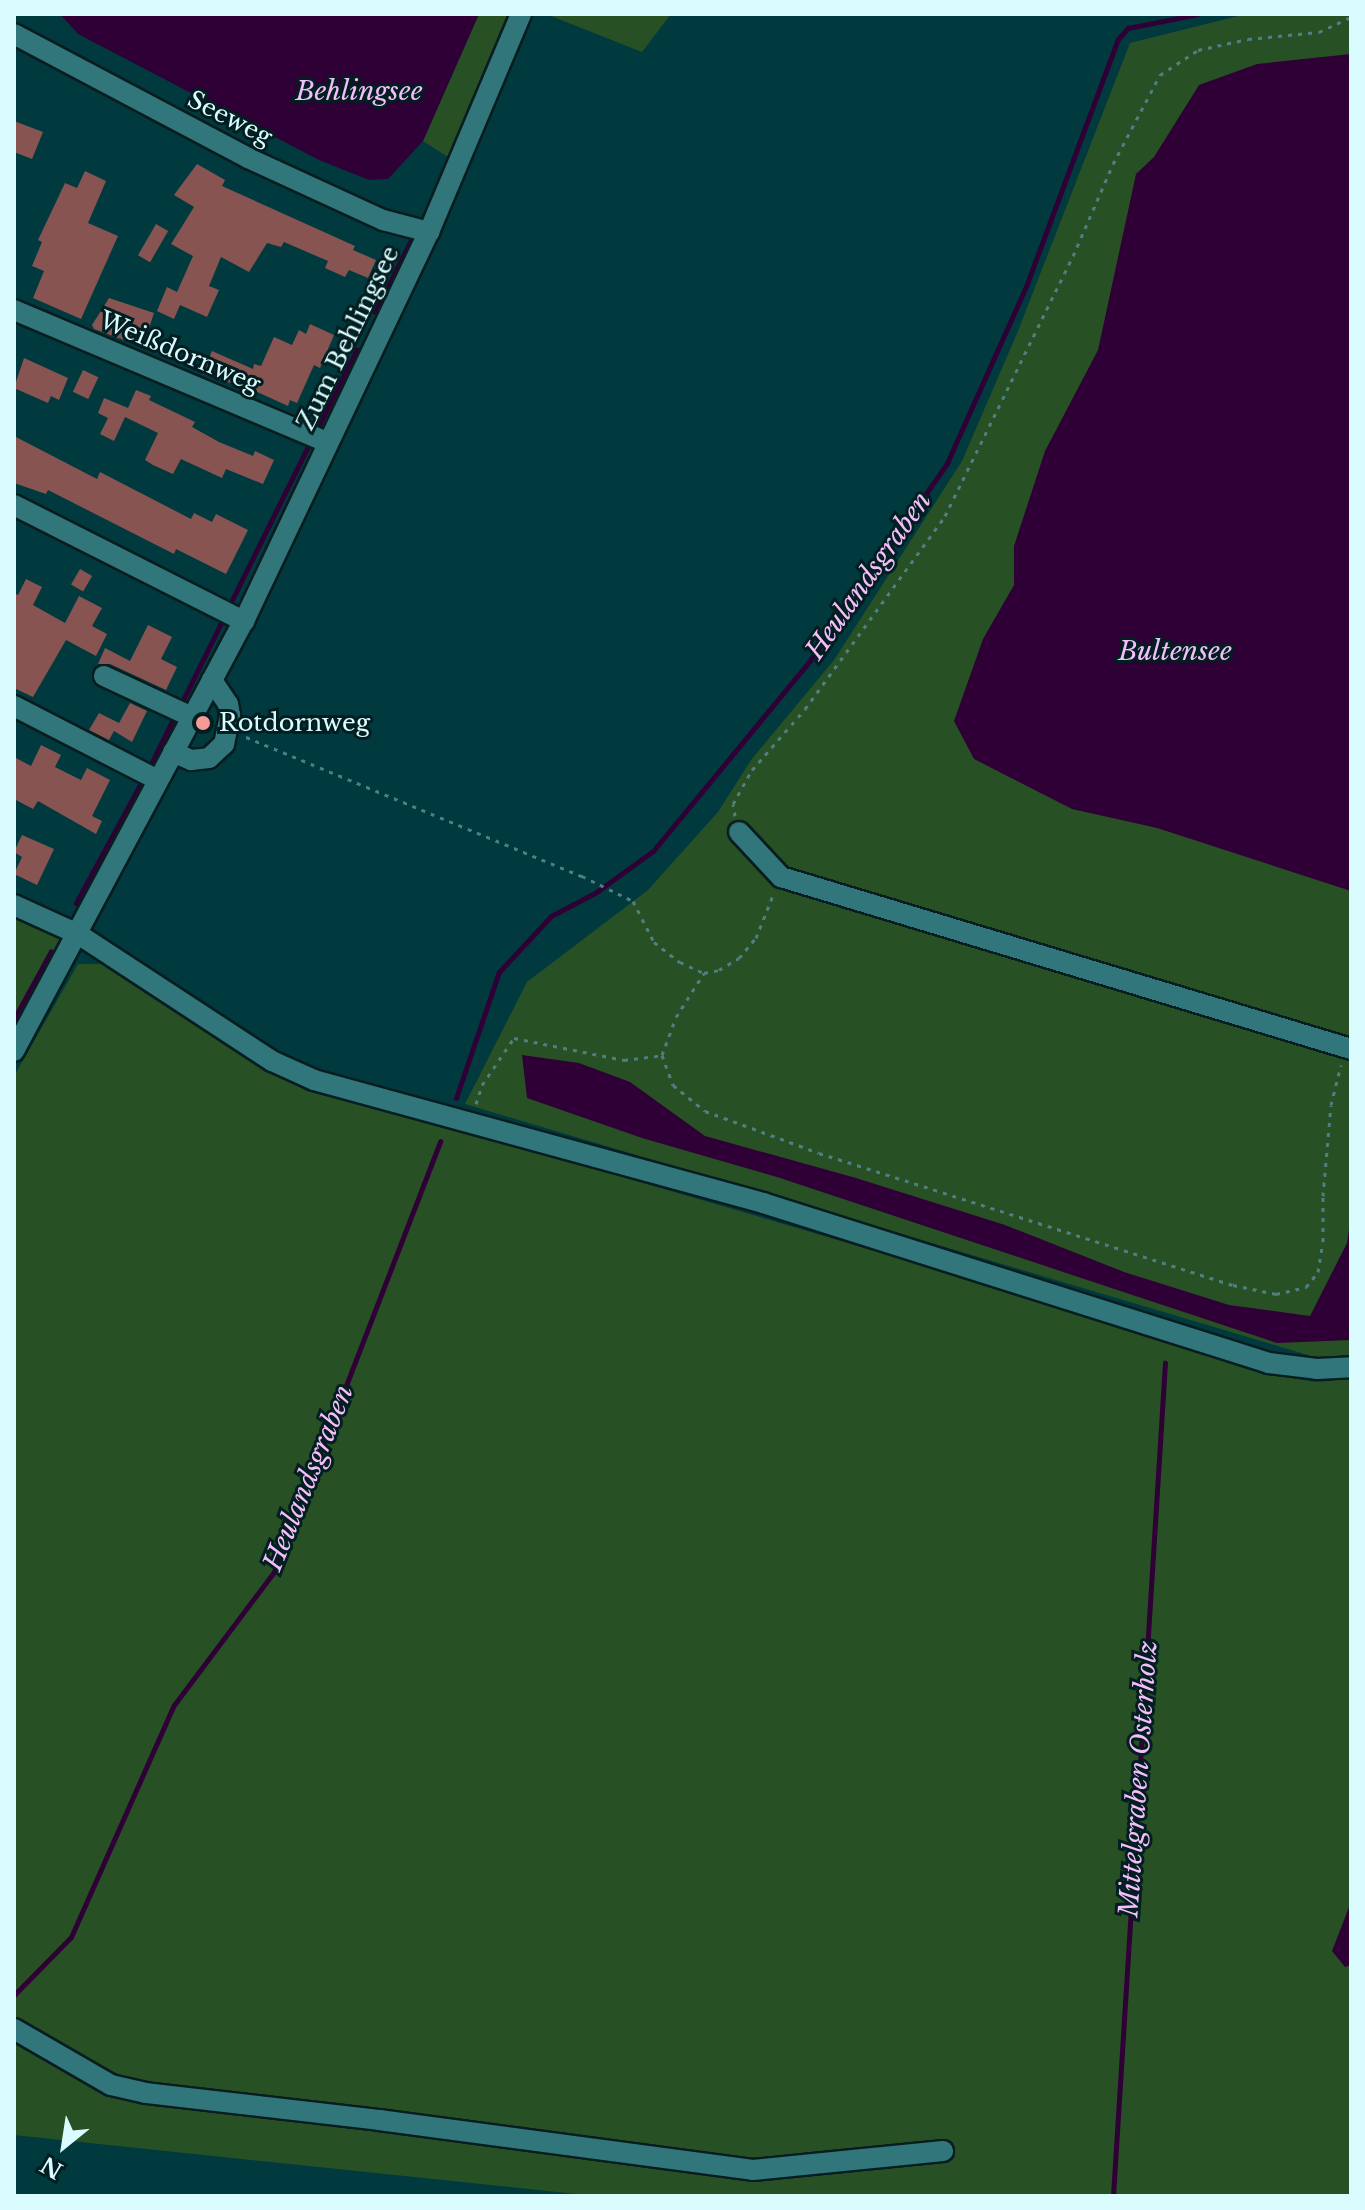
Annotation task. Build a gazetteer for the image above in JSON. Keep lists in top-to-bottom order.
{
  "streets": {
    "street": ["Seeweg", "Zum Behlingsee", "Weißdornweg"]
  },
  "crossings": [
    ["Seeweg", "Zum Behlingsee"],
    ["Zum Behlingsee", "Weißdornweg"]
  ],
  "water": [
    "Behlingsee",
    "Heulandsgraben",
    "Bultensee",
    "Mittelgraben Osterholz"
  ],
  "places": ["Rotdornweg"],
  "north": "bottom left"
}
